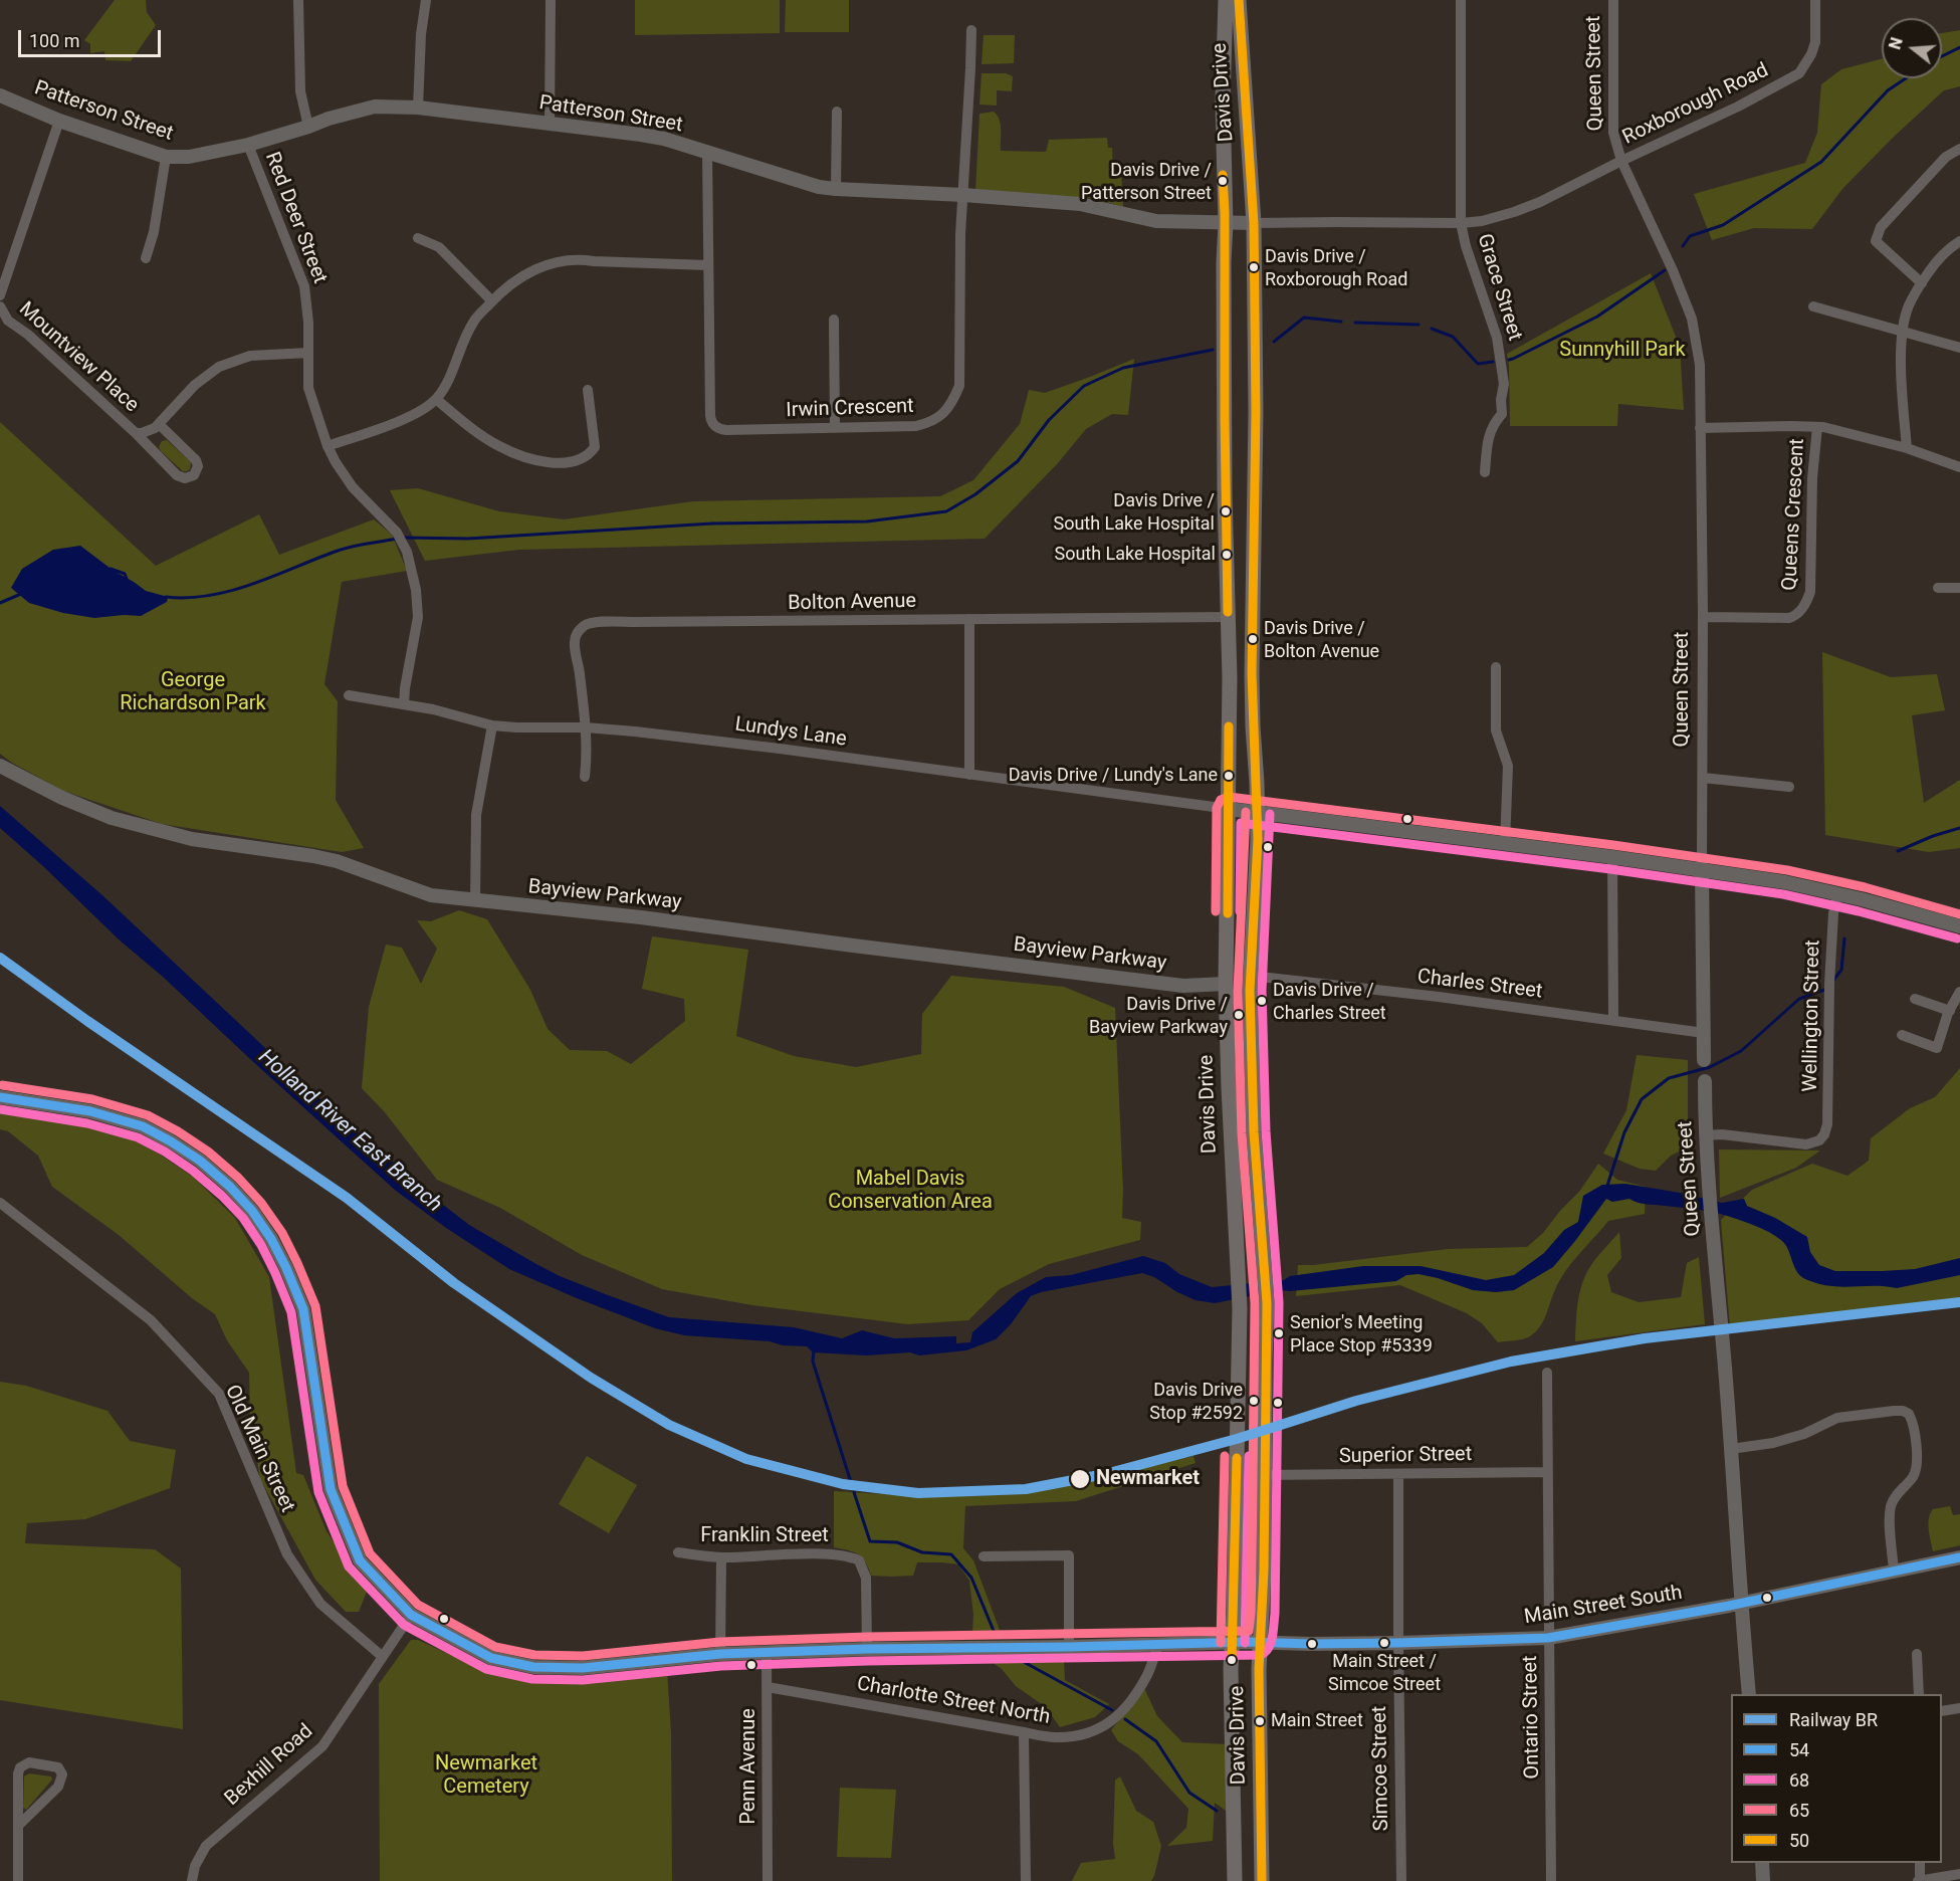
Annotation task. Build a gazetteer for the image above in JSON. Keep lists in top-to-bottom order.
{
  "streets": {
    "main road": [
      "Queen Street",
      "Davis Drive",
      "Patterson Street",
      "Bayview Parkway",
      "Main Street South"
    ],
    "street": [
      "Roxborough Road",
      "Red Deer Street",
      "Grace Street",
      "Mountview Place",
      "Irwin Crescent",
      "Queens Crescent",
      "Bolton Avenue",
      "Lundys Lane",
      "Charles Street",
      "Wellington Street",
      "Old Main Street",
      "Superior Street",
      "Franklin Street",
      "Charlotte Street North",
      "Ontario Street",
      "Bexhill Road",
      "Penn Avenue",
      "Simcoe Street"
    ]
  },
  "crossings": [
    ["Queen Street", "Roxborough Road"],
    ["Queen Street", "Queens Crescent"],
    ["Queen Street", "Charles Street"],
    ["Queen Street", "Wellington Street"],
    ["Queen Street", "Main Street South"],
    ["Davis Drive", "Roxborough Road"],
    ["Davis Drive", "Patterson Street"],
    ["Davis Drive", "Bolton Avenue"],
    ["Davis Drive", "Lundys Lane"],
    ["Davis Drive", "Bayview Parkway"],
    ["Davis Drive", "Charles Street"],
    ["Davis Drive", "Superior Street"],
    ["Davis Drive", "Main Street South"],
    ["Roxborough Road", "Patterson Street"],
    ["Roxborough Road", "Grace Street"],
    ["Patterson Street", "Red Deer Street"],
    ["Patterson Street", "Mountview Place"],
    ["Patterson Street", "Irwin Crescent"],
    ["Red Deer Street", "Mountview Place"],
    ["Red Deer Street", "Lundys Lane"],
    ["Bolton Avenue", "Lundys Lane"],
    ["Old Main Street", "Bexhill Road"],
    ["Superior Street", "Ontario Street"],
    ["Superior Street", "Simcoe Street"],
    ["Franklin Street", "Main Street South"],
    ["Main Street South", "Charlotte Street North"],
    ["Main Street South", "Ontario Street"],
    ["Main Street South", "Bexhill Road"],
    ["Main Street South", "Penn Avenue"],
    ["Main Street South", "Simcoe Street"],
    ["Charlotte Street North", "Penn Avenue"]
  ],
  "water": ["Holland River East Branch"],
  "parks": [
    "Sunnyhill Park",
    "George Richardson Park",
    "Mabel Davis Conservation Area",
    "Newmarket Cemetery"
  ],
  "places": [
    "Davis Drive / Patterson Street",
    "Davis Drive / Roxborough Road",
    "Davis Drive / South Lake Hospital",
    "South Lake Hospital",
    "Davis Drive / Bolton Avenue",
    "Davis Drive / Lundy's Lane",
    "Davis Drive / Charles Street",
    "Davis Drive / Bayview Parkway",
    "Senior's Meeting Place Stop #5339",
    "Davis Drive Stop #2592",
    "Newmarket",
    "Main Street / Simcoe Street",
    "Main Street"
  ],
  "lines": [
    "transit line 50",
    "transit line 65",
    "transit line 68",
    "rail line BR",
    "transit line 54"
  ],
  "legend": [
    "Railway BR",
    "54",
    "68",
    "65",
    "50"
  ],
  "scale_bar": "100 m",
  "north": "left"
}
